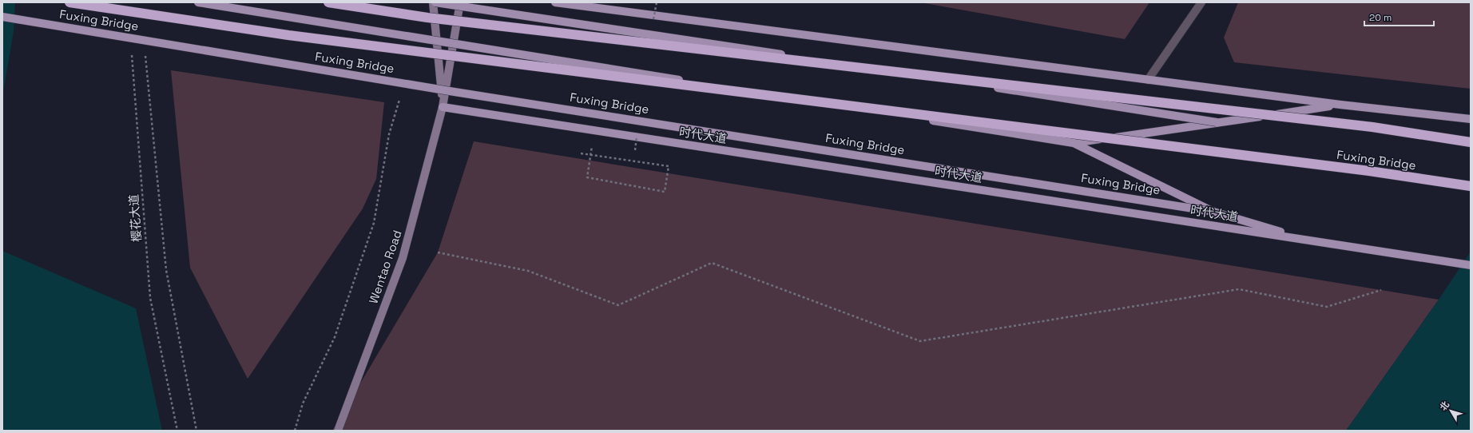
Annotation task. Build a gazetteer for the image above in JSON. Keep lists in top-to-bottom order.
{
  "streets": {
    "highway": ["Fuxing Bridge"],
    "main road": ["时代大道", "Wentao Road"],
    "path": ["樱花大道"]
  },
  "crossings": [
    ["时代大道", "Wentao Road"]
  ],
  "scale_bar": "20 m",
  "north": "top left"
}
